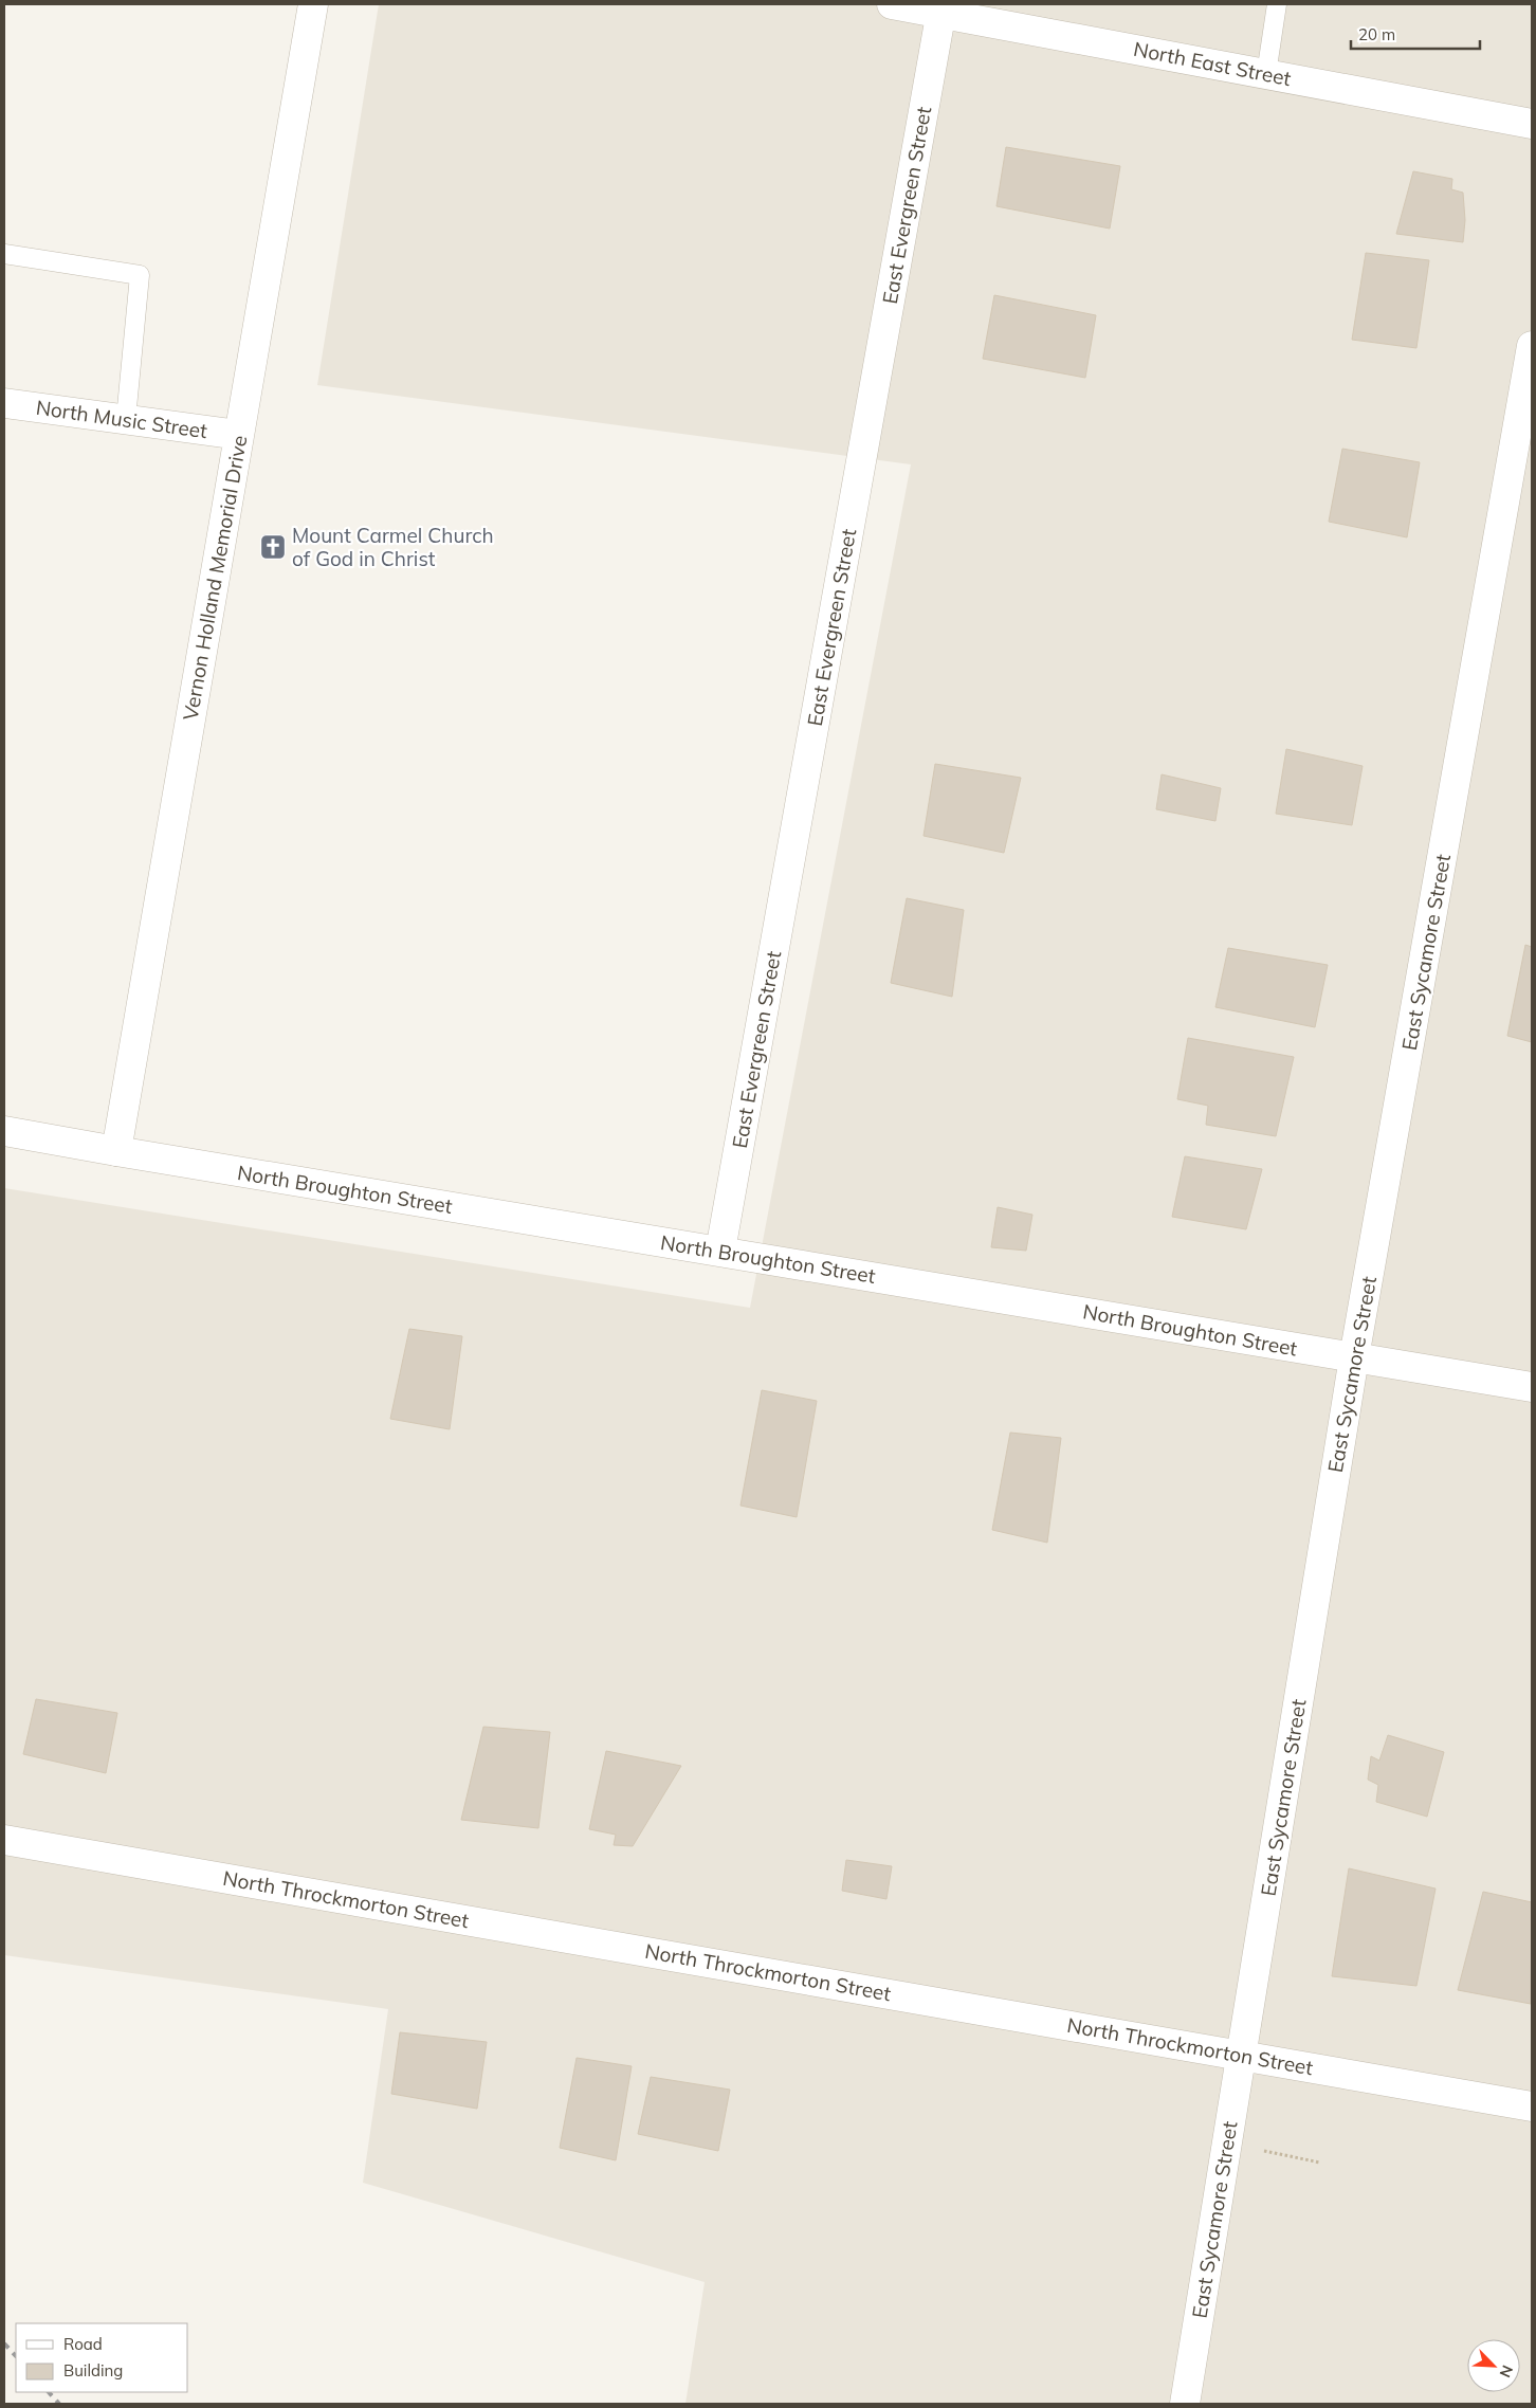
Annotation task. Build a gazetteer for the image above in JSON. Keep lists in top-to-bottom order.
{
  "streets": {
    "street": [
      "North East Street",
      "East Evergreen Street",
      "North Music Street",
      "Vernon Holland Memorial Drive",
      "East Sycamore Street",
      "North Broughton Street",
      "North Throckmorton Street"
    ]
  },
  "crossings": [
    ["North East Street", "East Evergreen Street"],
    ["East Evergreen Street", "North Broughton Street"],
    ["North Music Street", "Vernon Holland Memorial Drive"],
    ["Vernon Holland Memorial Drive", "North Broughton Street"],
    ["East Sycamore Street", "North Broughton Street"],
    ["East Sycamore Street", "North Throckmorton Street"]
  ],
  "places": {
    "church": ["Mount Carmel Church of God in Christ"]
  },
  "legend": ["Road", "Building"],
  "scale_bar": "20 m",
  "north": "bottom right"
}
